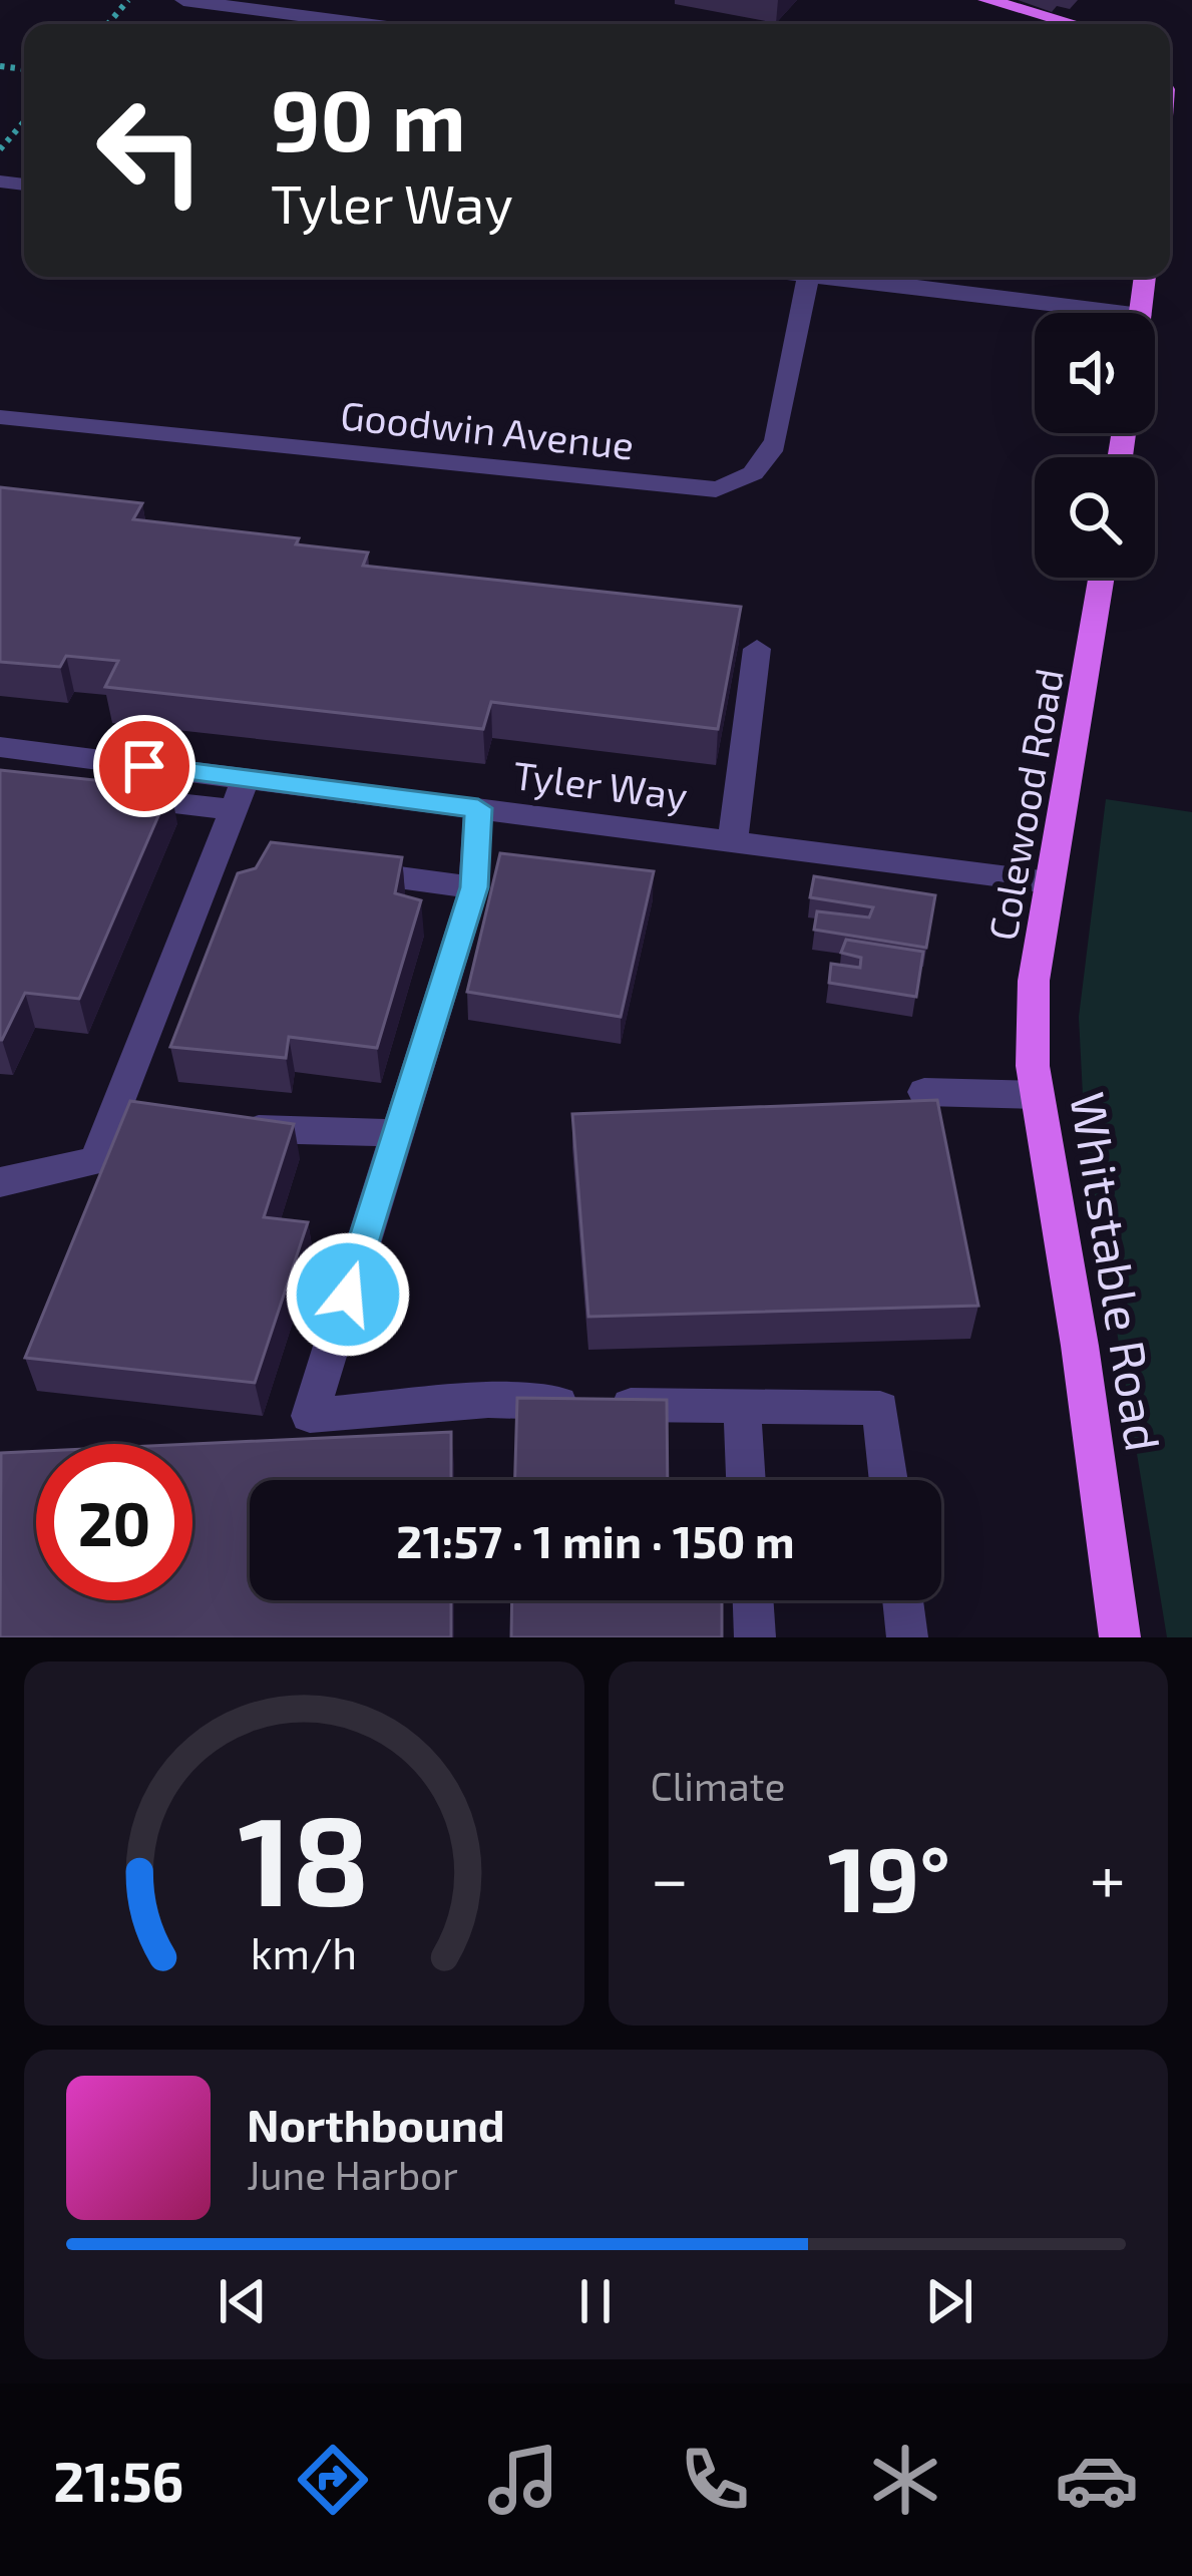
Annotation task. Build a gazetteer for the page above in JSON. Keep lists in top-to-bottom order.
{
  "streets": {
    "main road": ["Colewood Road", "Whitstable Road"],
    "street": ["Goodwin Avenue", "Tyler Way"]
  },
  "crossings": [
    ["Tyler Way", "Colewood Road"],
    ["Colewood Road", "Whitstable Road"]
  ],
  "page": {
    "turn": ["90 m", "Tyler Way"],
    "limit": "20",
    "trip": "21:57 · 1 min · 150 m",
    "tile": "Climate",
    "heat": ["−", "19°", "+"],
    "song": ["Northbound", "June Harbor"],
    "tabs": "21:56",
    "gauge": ["18", "km/h"]
  }
}
